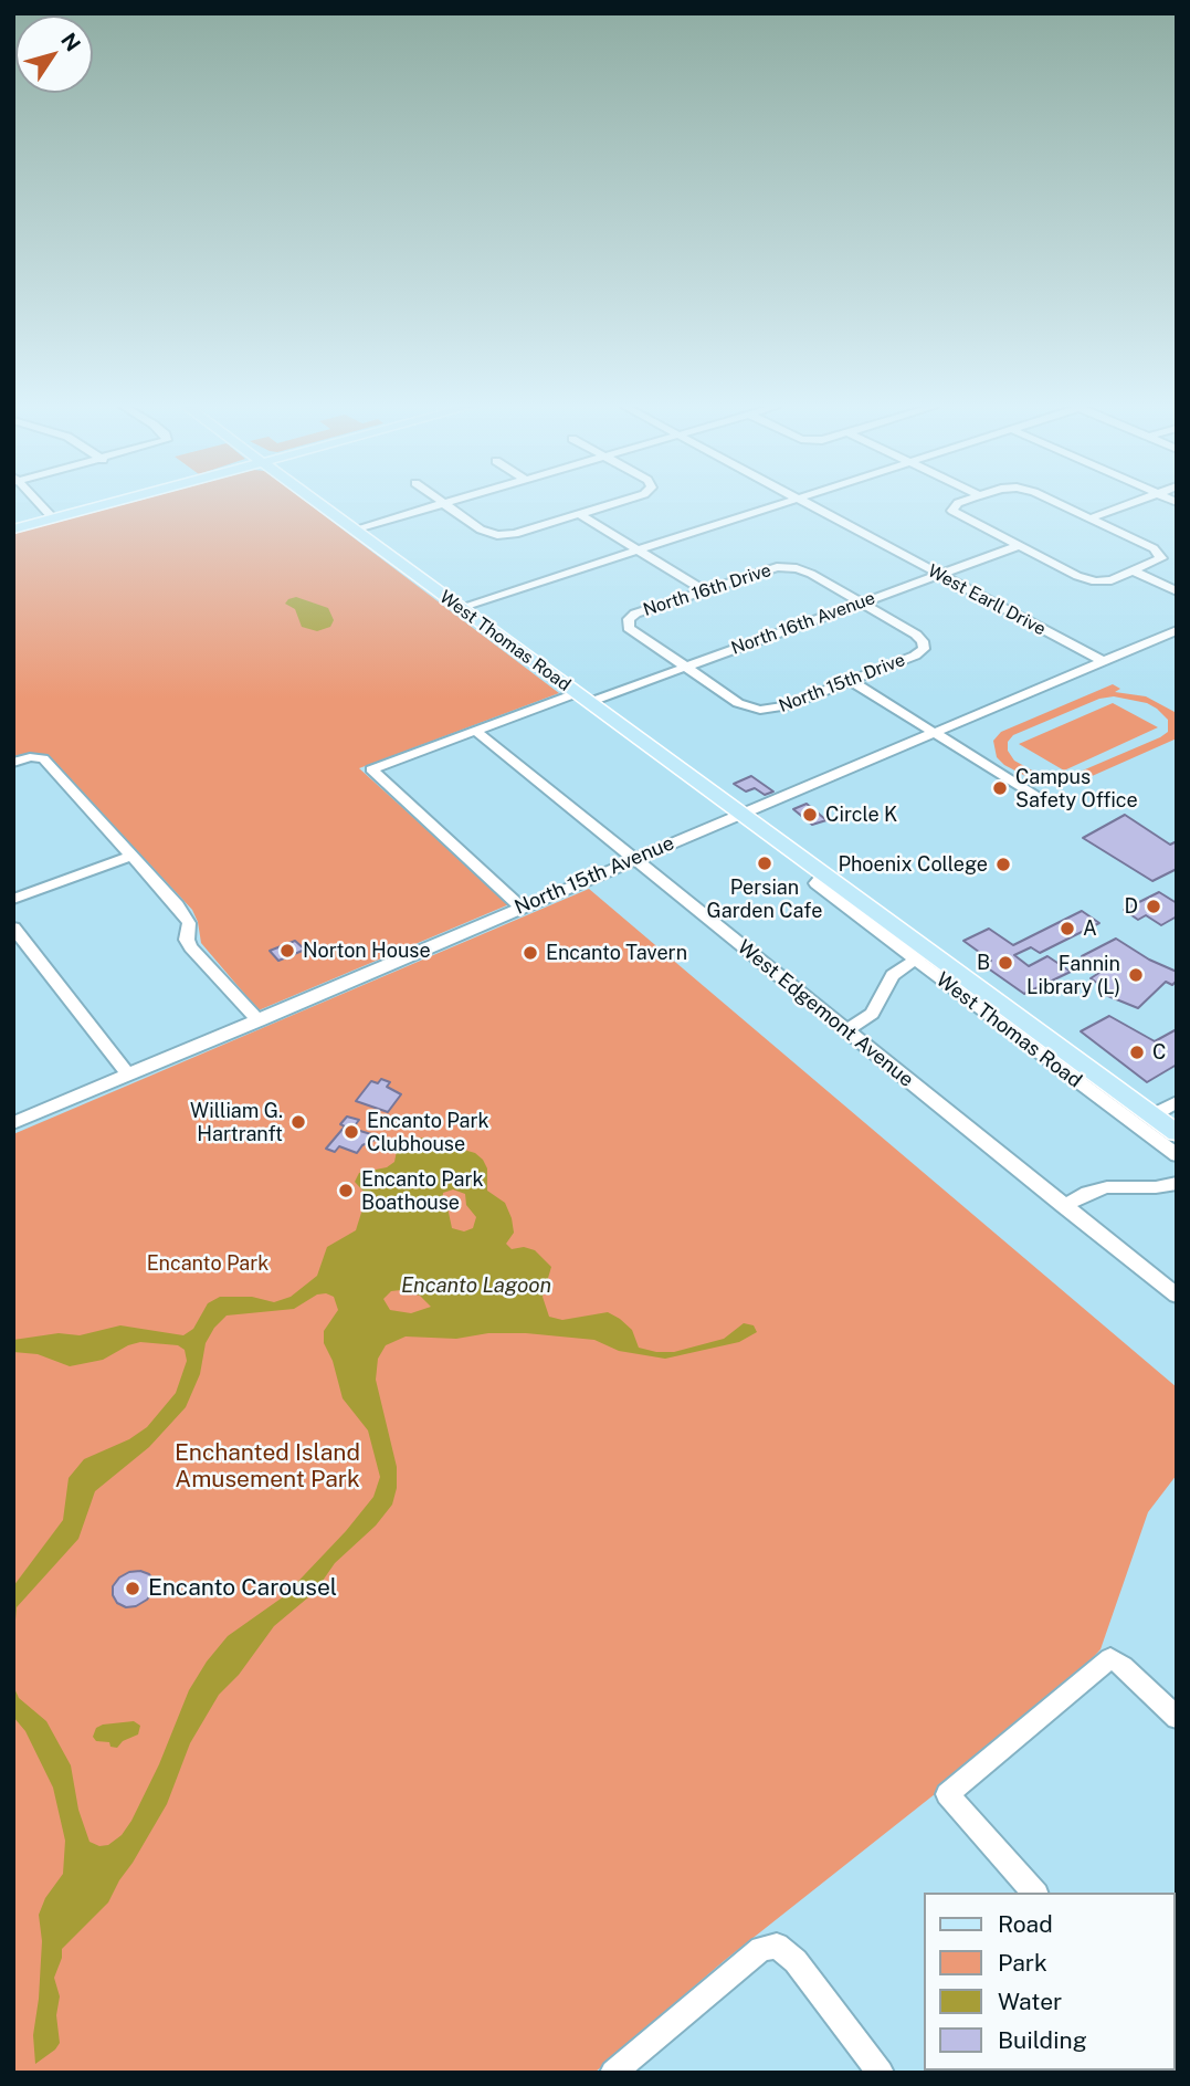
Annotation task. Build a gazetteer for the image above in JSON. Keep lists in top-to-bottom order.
{
  "streets": {
    "main road": ["West Thomas Road"],
    "street": [
      "North 16th Drive",
      "West Earll Drive",
      "North 16th Avenue",
      "North 15th Drive",
      "North 15th Avenue",
      "West Edgemont Avenue"
    ]
  },
  "crossings": [
    ["North 16th Drive", "North 16th Avenue"],
    ["North 16th Drive", "North 15th Drive"],
    ["West Earll Drive", "North 16th Avenue"],
    ["West Earll Drive", "North 15th Avenue"],
    ["North 16th Avenue", "West Thomas Road"],
    ["North 16th Avenue", "North 15th Drive"],
    ["North 16th Avenue", "North 15th Avenue"],
    ["North 16th Avenue", "West Edgemont Avenue"],
    ["West Thomas Road", "North 15th Avenue"],
    ["North 15th Avenue", "West Edgemont Avenue"]
  ],
  "water": ["Encanto Lagoon"],
  "parks": ["Encanto Park", "Enchanted Island Amusement Park"],
  "places": [
    "Campus Safety Office",
    "Circle K",
    "Persian Garden Cafe",
    "Phoenix College",
    "D",
    "A",
    "Norton House",
    "Encanto Tavern",
    "B",
    "Fannin Library (L)",
    "C",
    "William G. Hartranft",
    "Encanto Park Clubhouse",
    "Encanto Park Boathouse",
    "Encanto Carousel"
  ],
  "legend": [
    "Road",
    "Park",
    "Water",
    "Building"
  ],
  "north": "top right"
}
